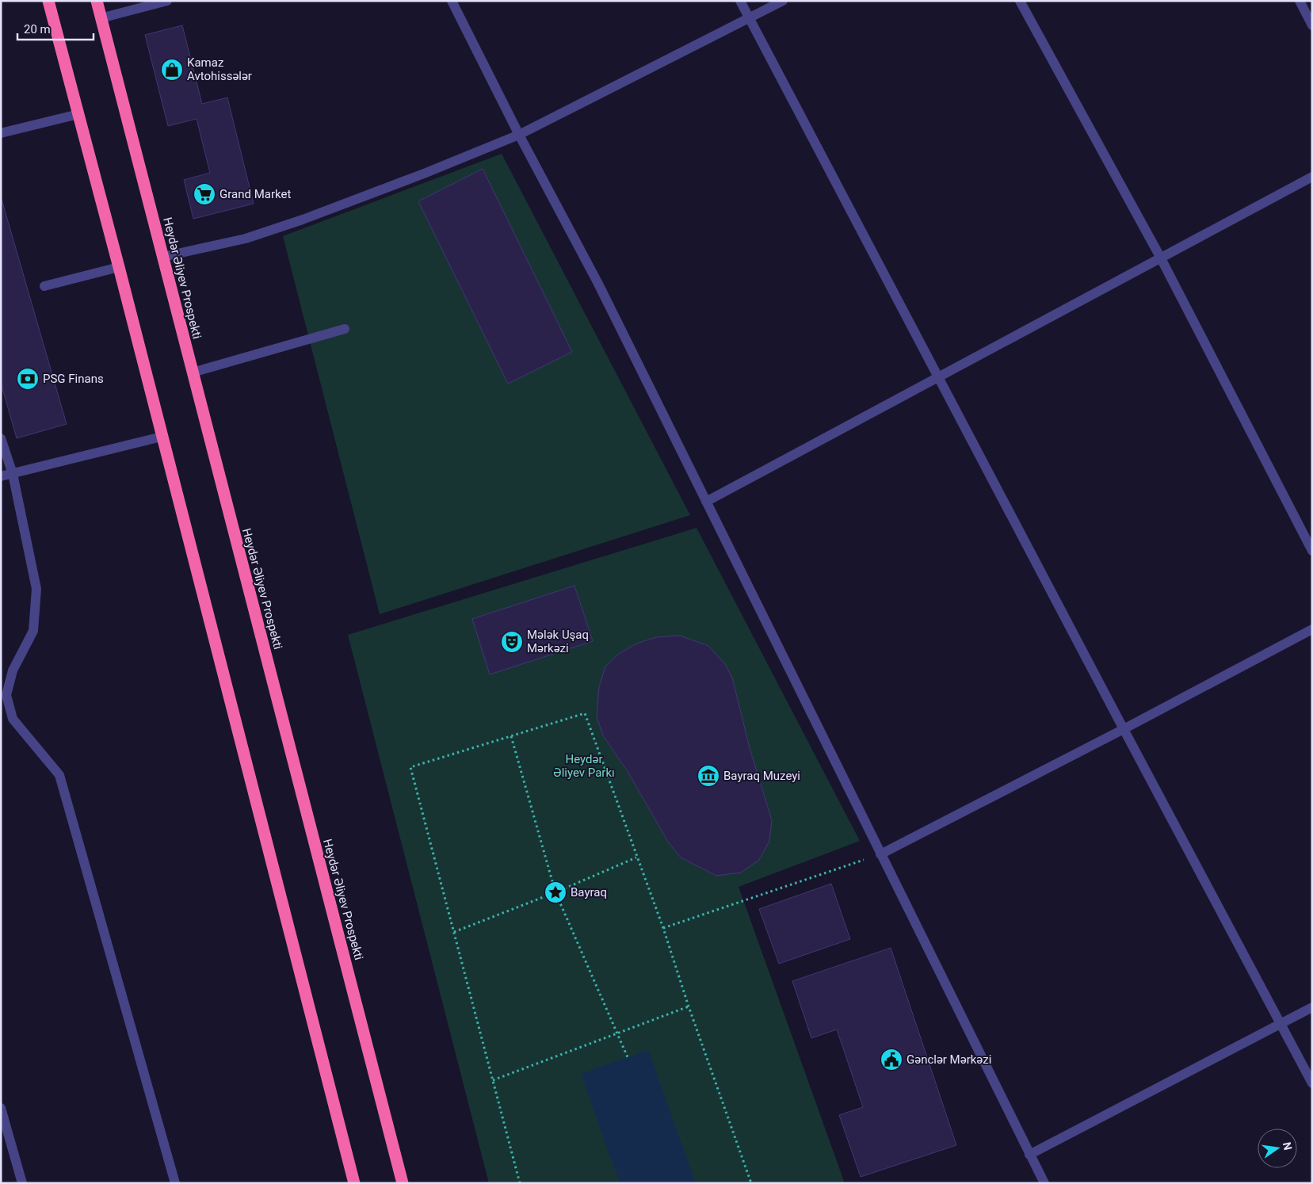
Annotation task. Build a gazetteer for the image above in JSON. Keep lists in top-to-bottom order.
{
  "streets": {
    "highway": ["Heydər Əliyev Prospekti"]
  },
  "parks": ["Heydər Əliyev Parkı"],
  "places": {
    "shop": ["Kamaz Avtohissələr"],
    "supermarket": ["Grand Market"],
    "bank": ["PSG Finans"],
    "theatre": ["Mələk Uşaq Mərkəzi"],
    "museum": ["Bayraq Muzeyi"],
    "place": ["Bayraq"],
    "public building": ["Gənclər Mərkəzi"]
  },
  "scale_bar": "20 m",
  "north": "right"
}
